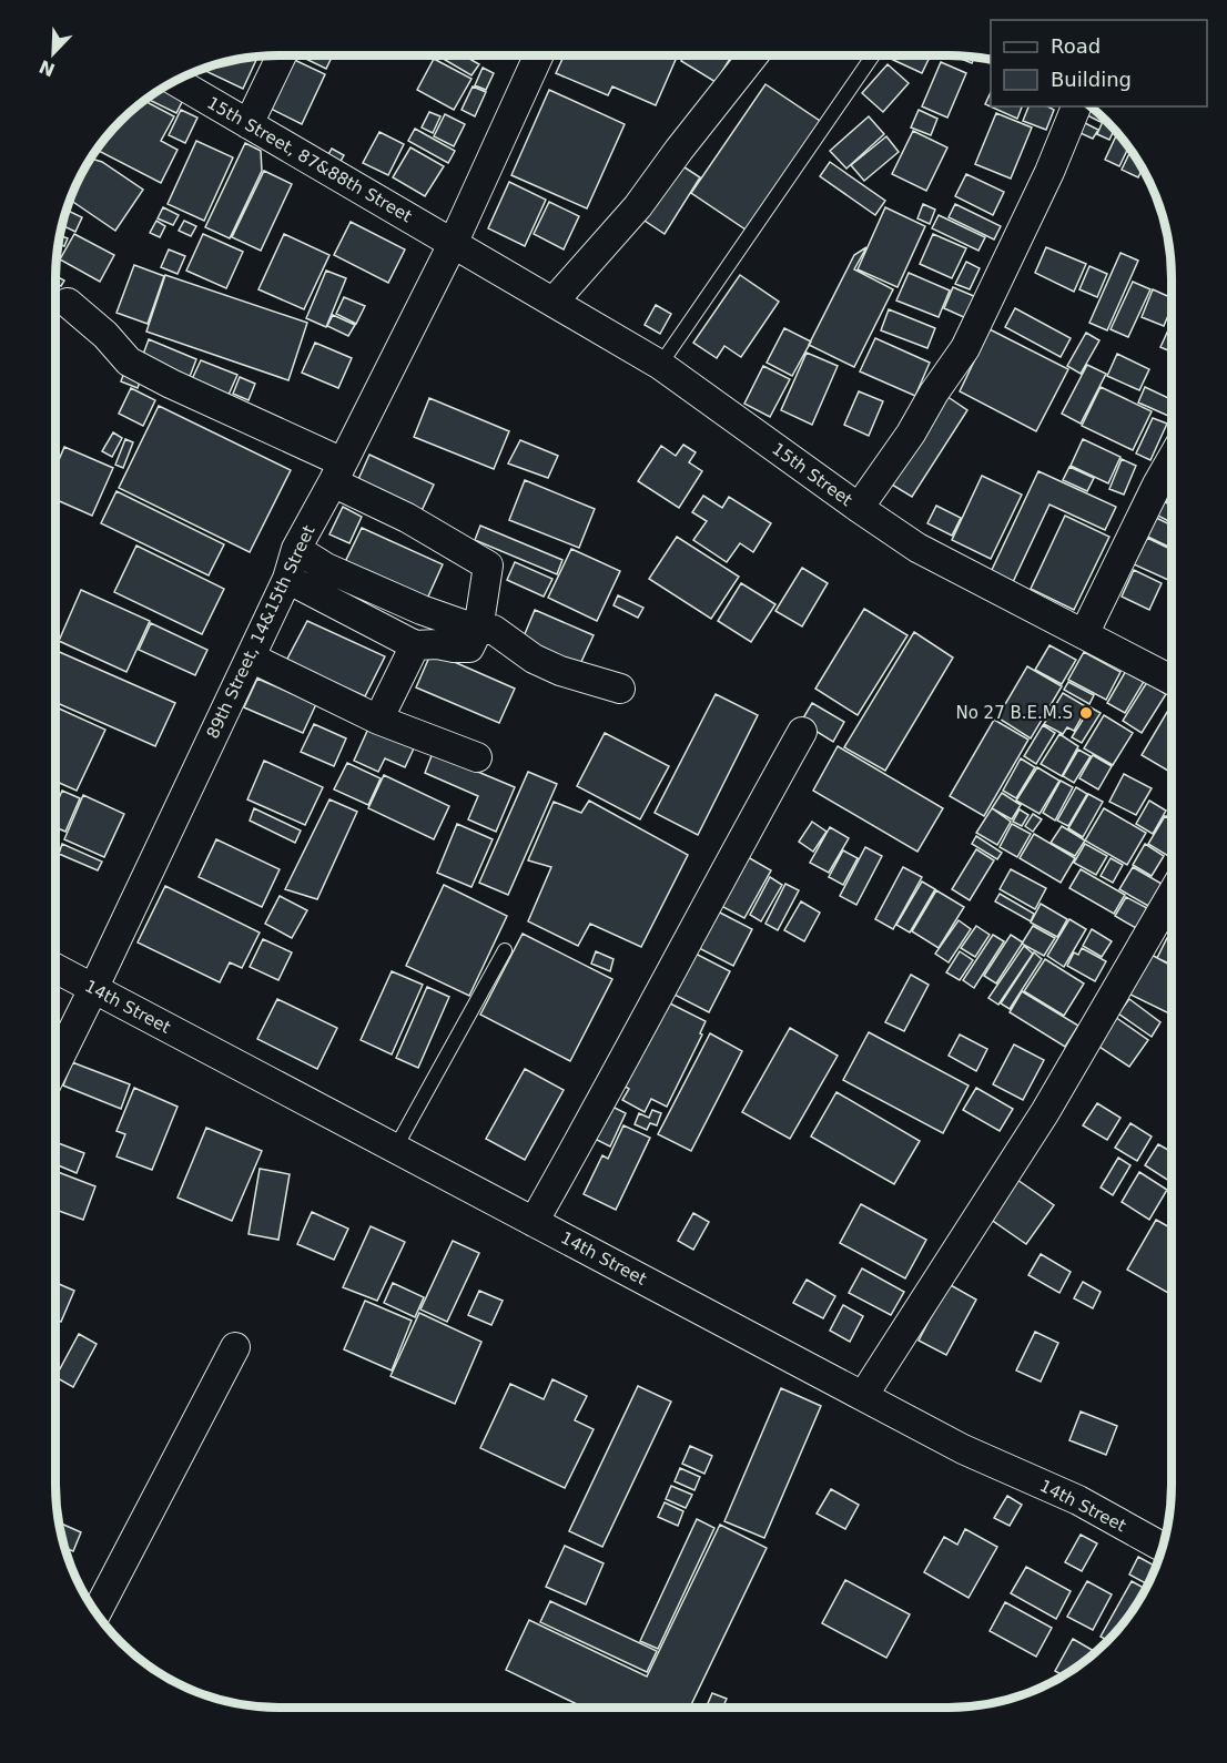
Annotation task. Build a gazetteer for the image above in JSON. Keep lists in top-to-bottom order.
{
  "streets": {
    "street": [
      "15th Street, 87&88th Street",
      "15th Street",
      "89th Street, 14&15th Street",
      "14th Street"
    ]
  },
  "crossings": [
    ["15th Street, 87&88th Street", "15th Street"],
    ["15th Street, 87&88th Street", "89th Street, 14&15th Street"],
    ["15th Street", "89th Street, 14&15th Street"],
    ["89th Street, 14&15th Street", "14th Street"]
  ],
  "places": ["No 27 B.E.M.S"],
  "legend": ["Road", "Building"],
  "north": "bottom left"
}
